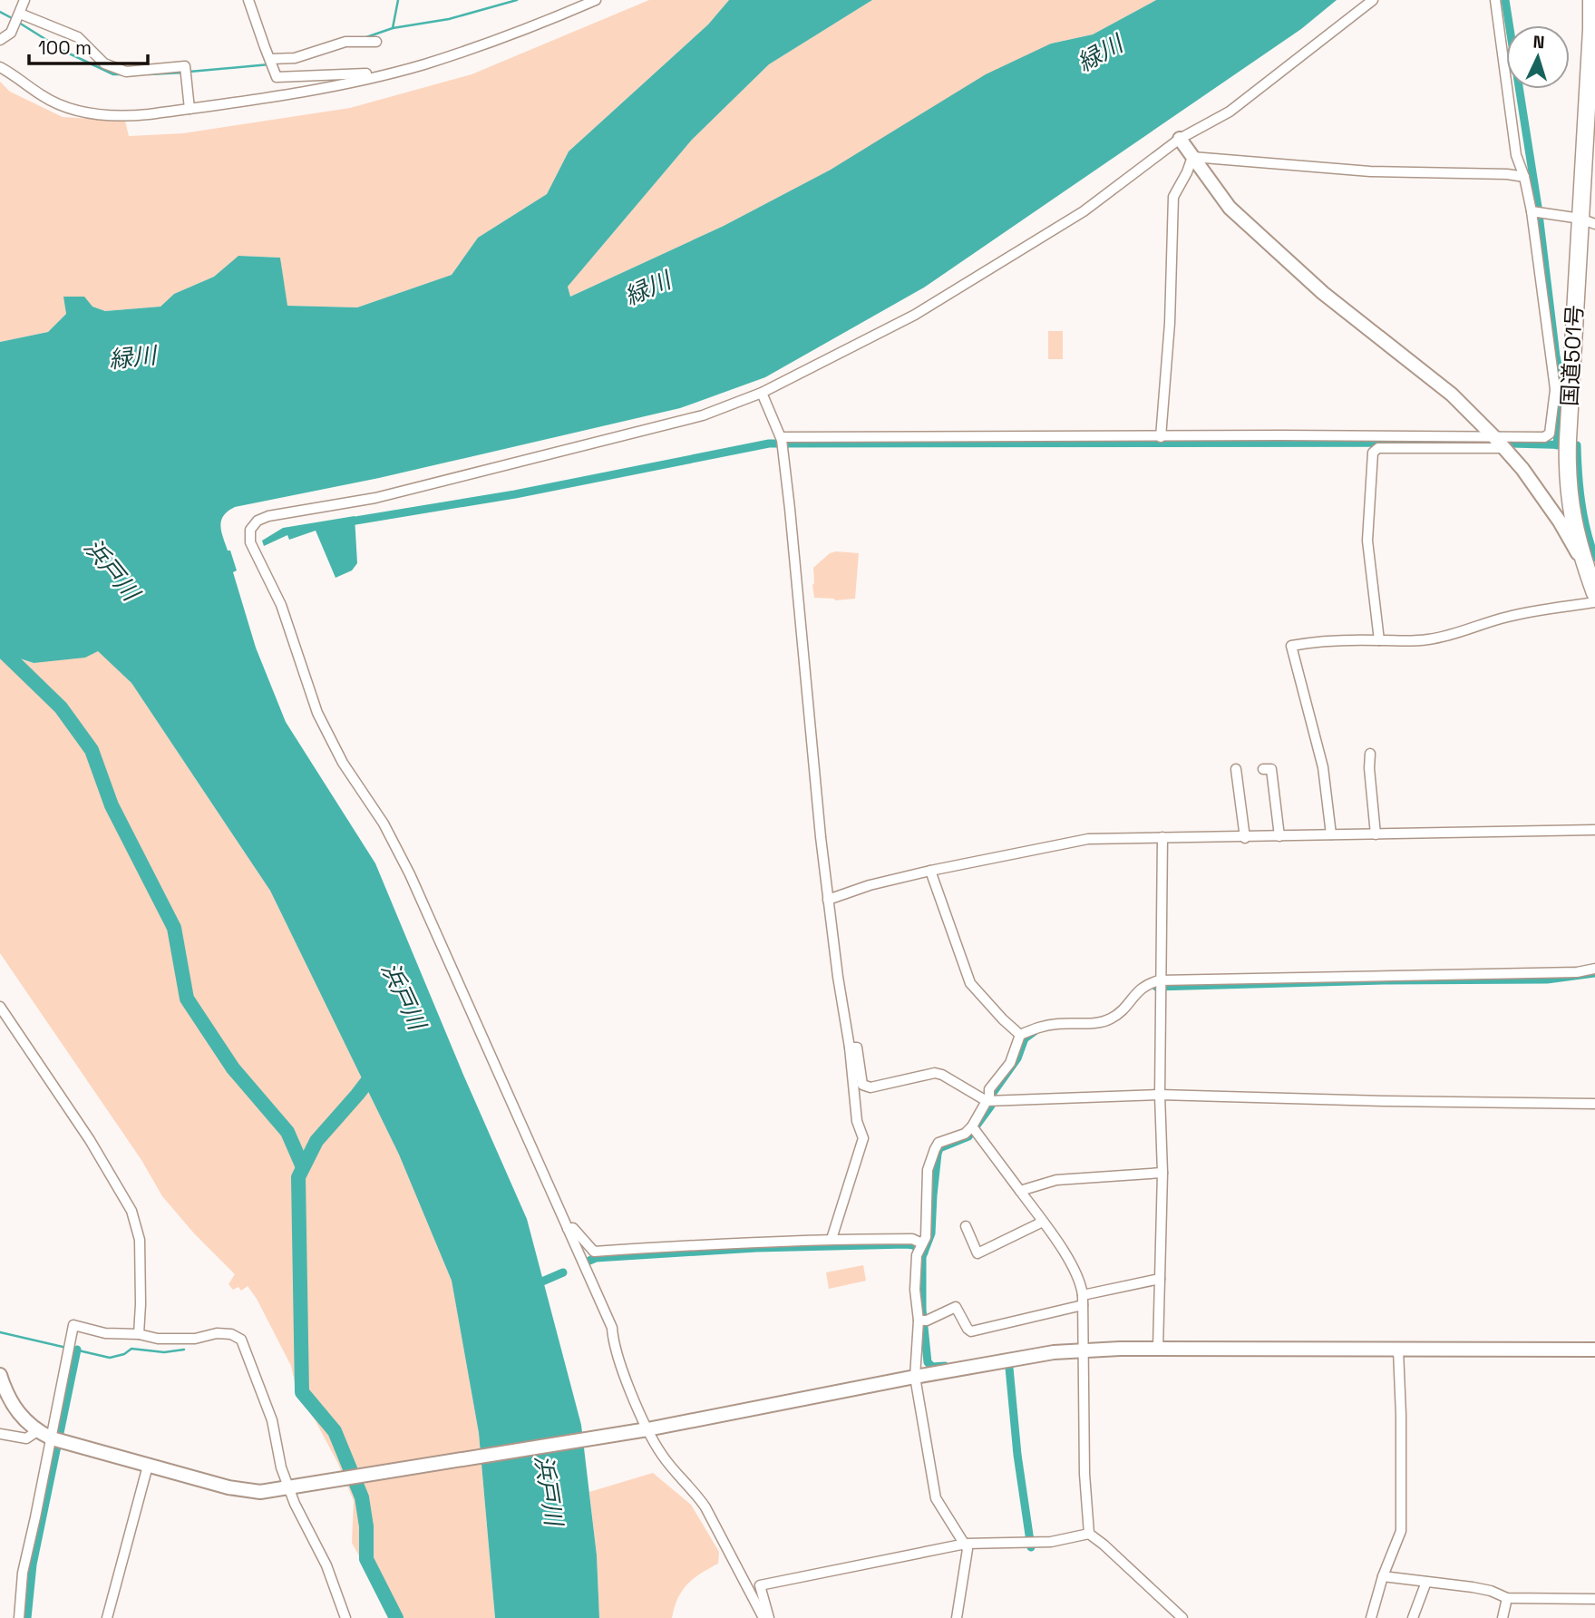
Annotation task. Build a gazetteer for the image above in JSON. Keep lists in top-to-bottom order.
{
  "streets": {
    "highway": ["国道501号"]
  },
  "water": ["緑川", "浜戸川"],
  "scale_bar": "100 m",
  "north": "top"
}
